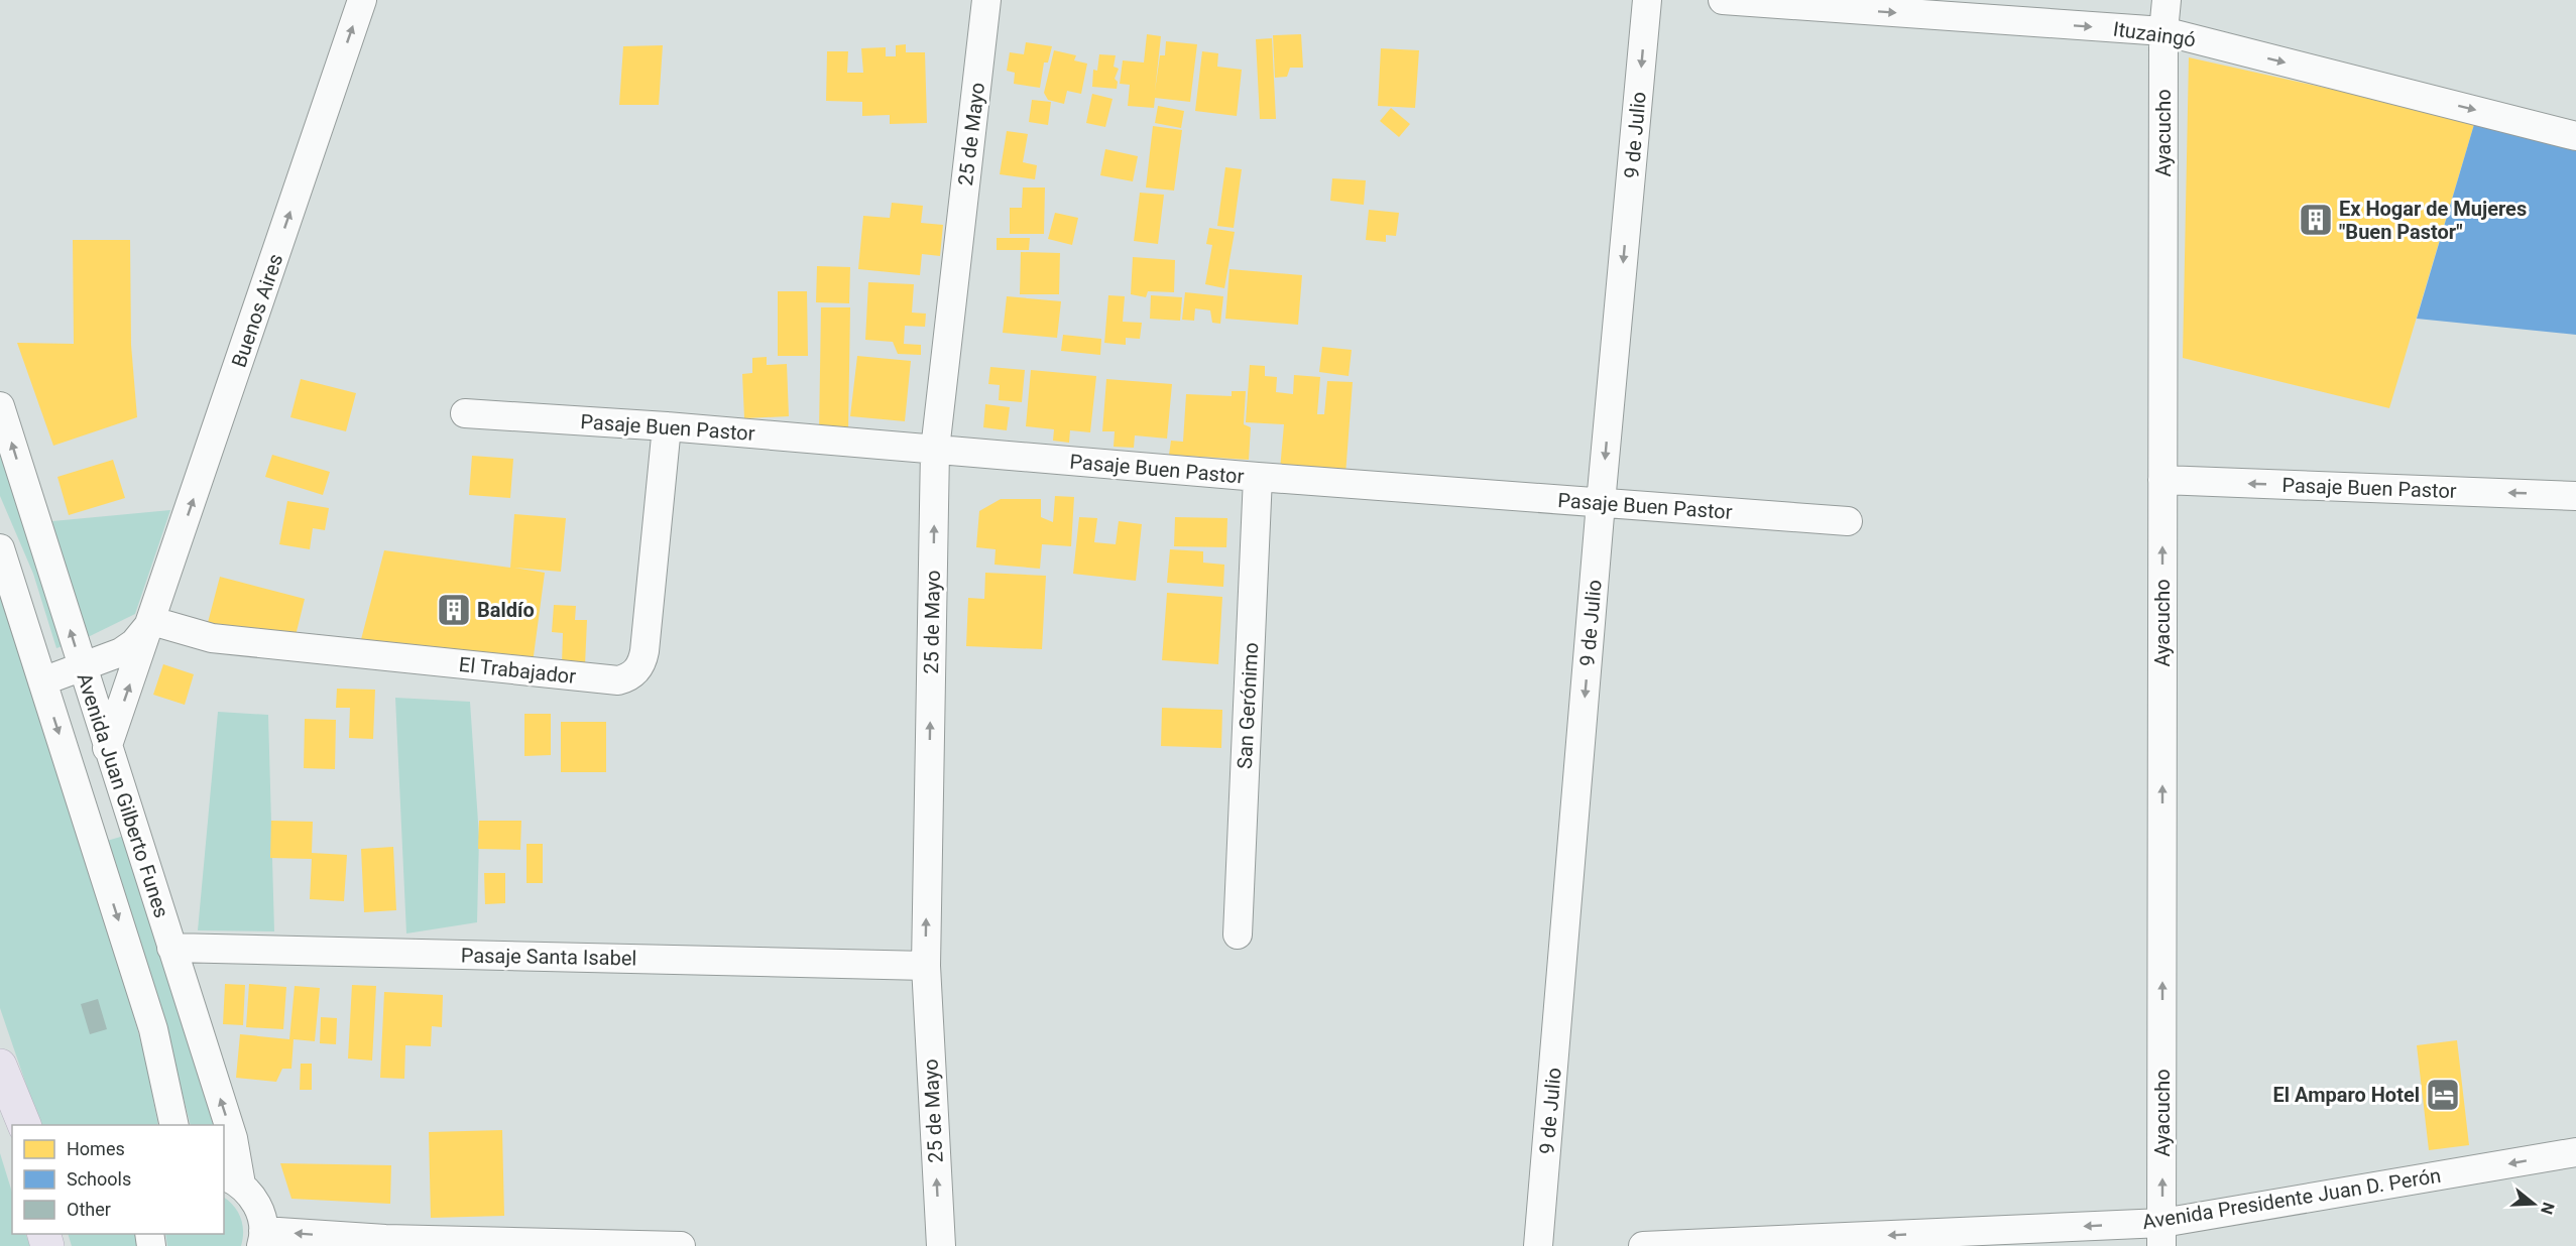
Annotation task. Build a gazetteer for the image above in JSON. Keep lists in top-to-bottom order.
{
  "streets": {
    "street": [
      "Ituzaingó",
      "Ayacucho",
      "25 de Mayo",
      "9 de Julio",
      "Buenos Aires",
      "Pasaje Buen Pastor",
      "El Trabajador",
      "San Gerónimo",
      "Avenida Juan Gilberto Funes",
      "Pasaje Santa Isabel",
      "Avenida Presidente Juan D. Perón"
    ]
  },
  "crossings": [
    ["Ituzaingó", "Ayacucho"],
    ["Ayacucho", "Pasaje Buen Pastor"],
    ["Ayacucho", "Avenida Presidente Juan D. Perón"],
    ["25 de Mayo", "Pasaje Buen Pastor"],
    ["25 de Mayo", "Pasaje Santa Isabel"],
    ["9 de Julio", "Pasaje Buen Pastor"],
    ["Buenos Aires", "El Trabajador"],
    ["Buenos Aires", "Avenida Juan Gilberto Funes"],
    ["Pasaje Buen Pastor", "El Trabajador"],
    ["Pasaje Buen Pastor", "San Gerónimo"],
    ["Avenida Juan Gilberto Funes", "Pasaje Santa Isabel"]
  ],
  "one_way": [
    "Ituzaingó",
    "Ayacucho",
    "25 de Mayo",
    "9 de Julio",
    "Buenos Aires",
    "Avenida Presidente Juan D. Perón"
  ],
  "places": {
    "building": ["Ex Hogar de Mujeres \"Buen Pastor\"", "Baldío"],
    "hotel": ["El Amparo Hotel"]
  },
  "legend": ["Homes", "Schools", "Other"],
  "north": "right"
}
